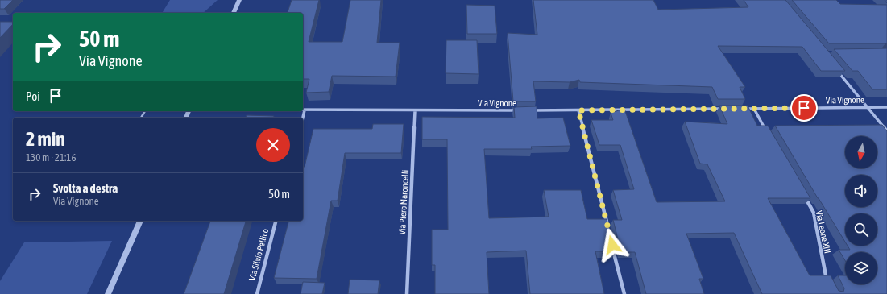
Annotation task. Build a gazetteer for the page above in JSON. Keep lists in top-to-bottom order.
{
  "streets": {
    "street": [
      "Via Vignone",
      "Via Piero Maroncelli",
      "Via Leone XIII",
      "Via Silvio Pellico"
    ]
  },
  "crossings": [
    ["Via Vignone", "Via Piero Maroncelli"]
  ],
  "north": "bottom",
  "page": {
    "turn": ["50 m", "Via Vignone"],
    "then": "Poi",
    "heading": ["2 min", "130 m · 21:16"],
    "list": [
      {
        "name": "Svolta a destra",
        "note": "Via Vignone",
        "value": "50 m"
      }
    ]
  }
}
